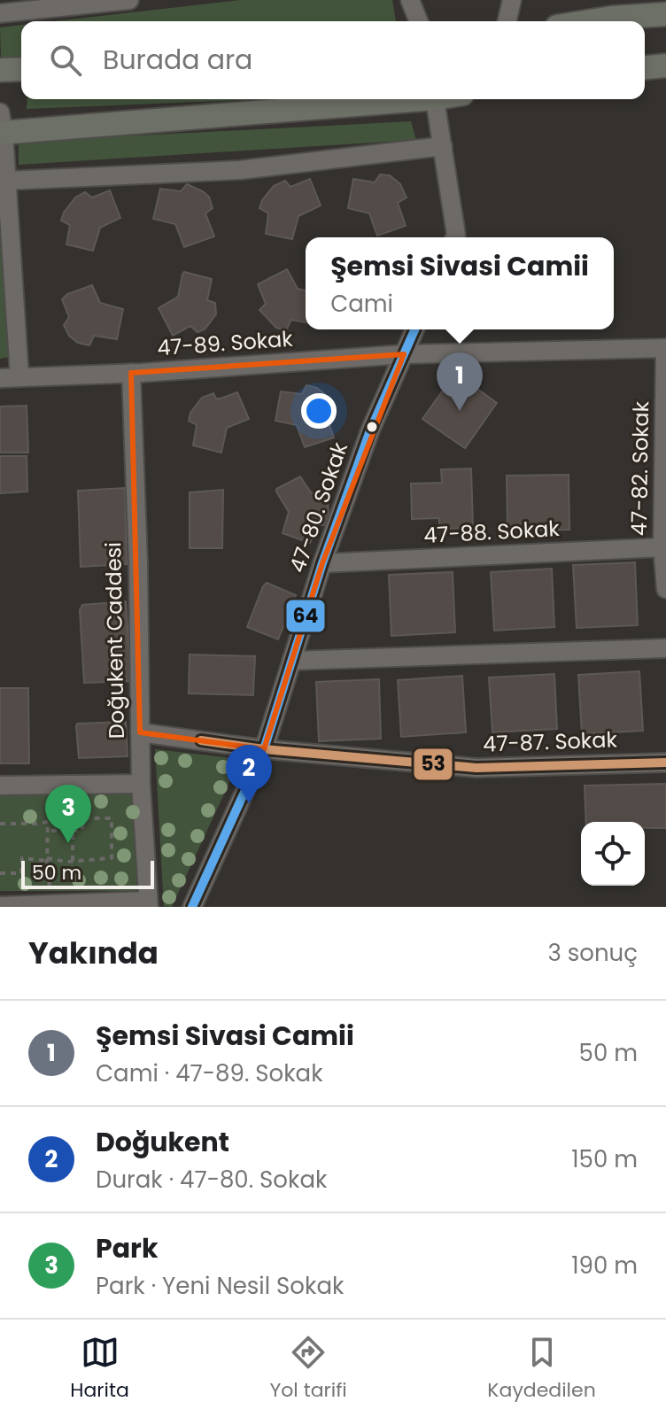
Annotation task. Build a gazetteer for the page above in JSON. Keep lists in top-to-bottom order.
{
  "streets": {
    "street": [
      "47-89. Sokak",
      "47-82. Sokak",
      "47-80. Sokak",
      "47-88. Sokak",
      "Doğukent Caddesi",
      "47-87. Sokak"
    ]
  },
  "crossings": [
    ["47-89. Sokak", "47-82. Sokak"],
    ["47-89. Sokak", "47-80. Sokak"],
    ["47-89. Sokak", "Doğukent Caddesi"],
    ["47-82. Sokak", "47-88. Sokak"],
    ["47-80. Sokak", "47-88. Sokak"],
    ["47-80. Sokak", "47-87. Sokak"],
    ["Doğukent Caddesi", "47-87. Sokak"]
  ],
  "lines": ["transit line 64", "transit line 53"],
  "scale_bar": "50 m",
  "page": {
    "search": "Burada ara",
    "popup": ["Şemsi Sivasi Camii", "Cami"],
    "pins": ["1", "2", "3"],
    "scale": "50 m",
    "heading": ["Yakında", "3 sonuç"],
    "list": [
      {
        "mark": "1",
        "name": "Şemsi Sivasi Camii",
        "note": "Cami · 47-89. Sokak",
        "value": "50 m"
      },
      {
        "mark": "2",
        "name": "Doğukent",
        "note": "Durak · 47-80. Sokak",
        "value": "150 m"
      },
      {
        "mark": "3",
        "name": "Park",
        "note": "Park · Yeni Nesil Sokak",
        "value": "190 m"
      }
    ],
    "nav": ["Harita", "Yol tarifi", "Kaydedilen"]
  }
}
